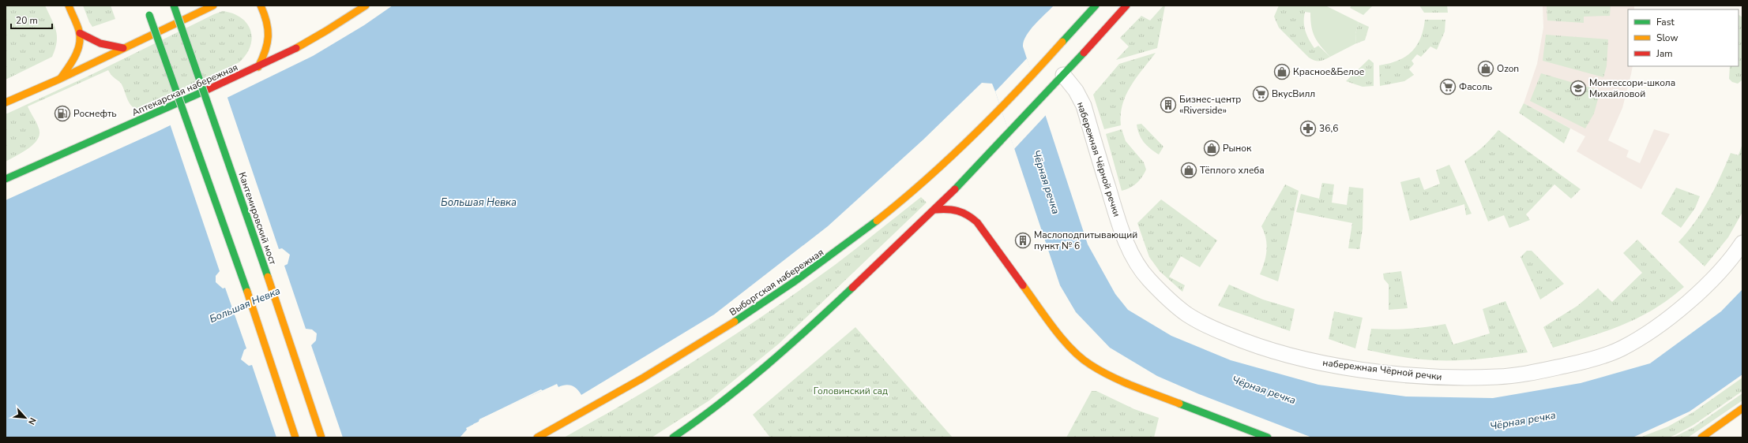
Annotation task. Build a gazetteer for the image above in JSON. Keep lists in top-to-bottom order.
{
  "streets": {
    "main road": ["Аптекарская набережная", "Кантемировский мост", "Выборгская набережная"],
    "street": ["набережная Чёрной речки"]
  },
  "water": ["Чёрная речка", "Большая Невка"],
  "parks": ["Головинский сад"],
  "places": {
    "shop": [
      "Ozon",
      "Красное&Белое",
      "Рынок",
      "Тёплого хлеба"
    ],
    "supermarket": ["Фасоль", "ВкусВилл"],
    "school or university": ["Монтессори-школа Михайловой"],
    "building": ["Бизнес-центр «Riverside»", "Маслоподпитывающий пункт № 6"],
    "fuel station": ["Роснефть"],
    "pharmacy": ["36,6"]
  },
  "legend": ["Fast", "Slow", "Jam"],
  "scale_bar": "20 m",
  "north": "bottom right"
}
